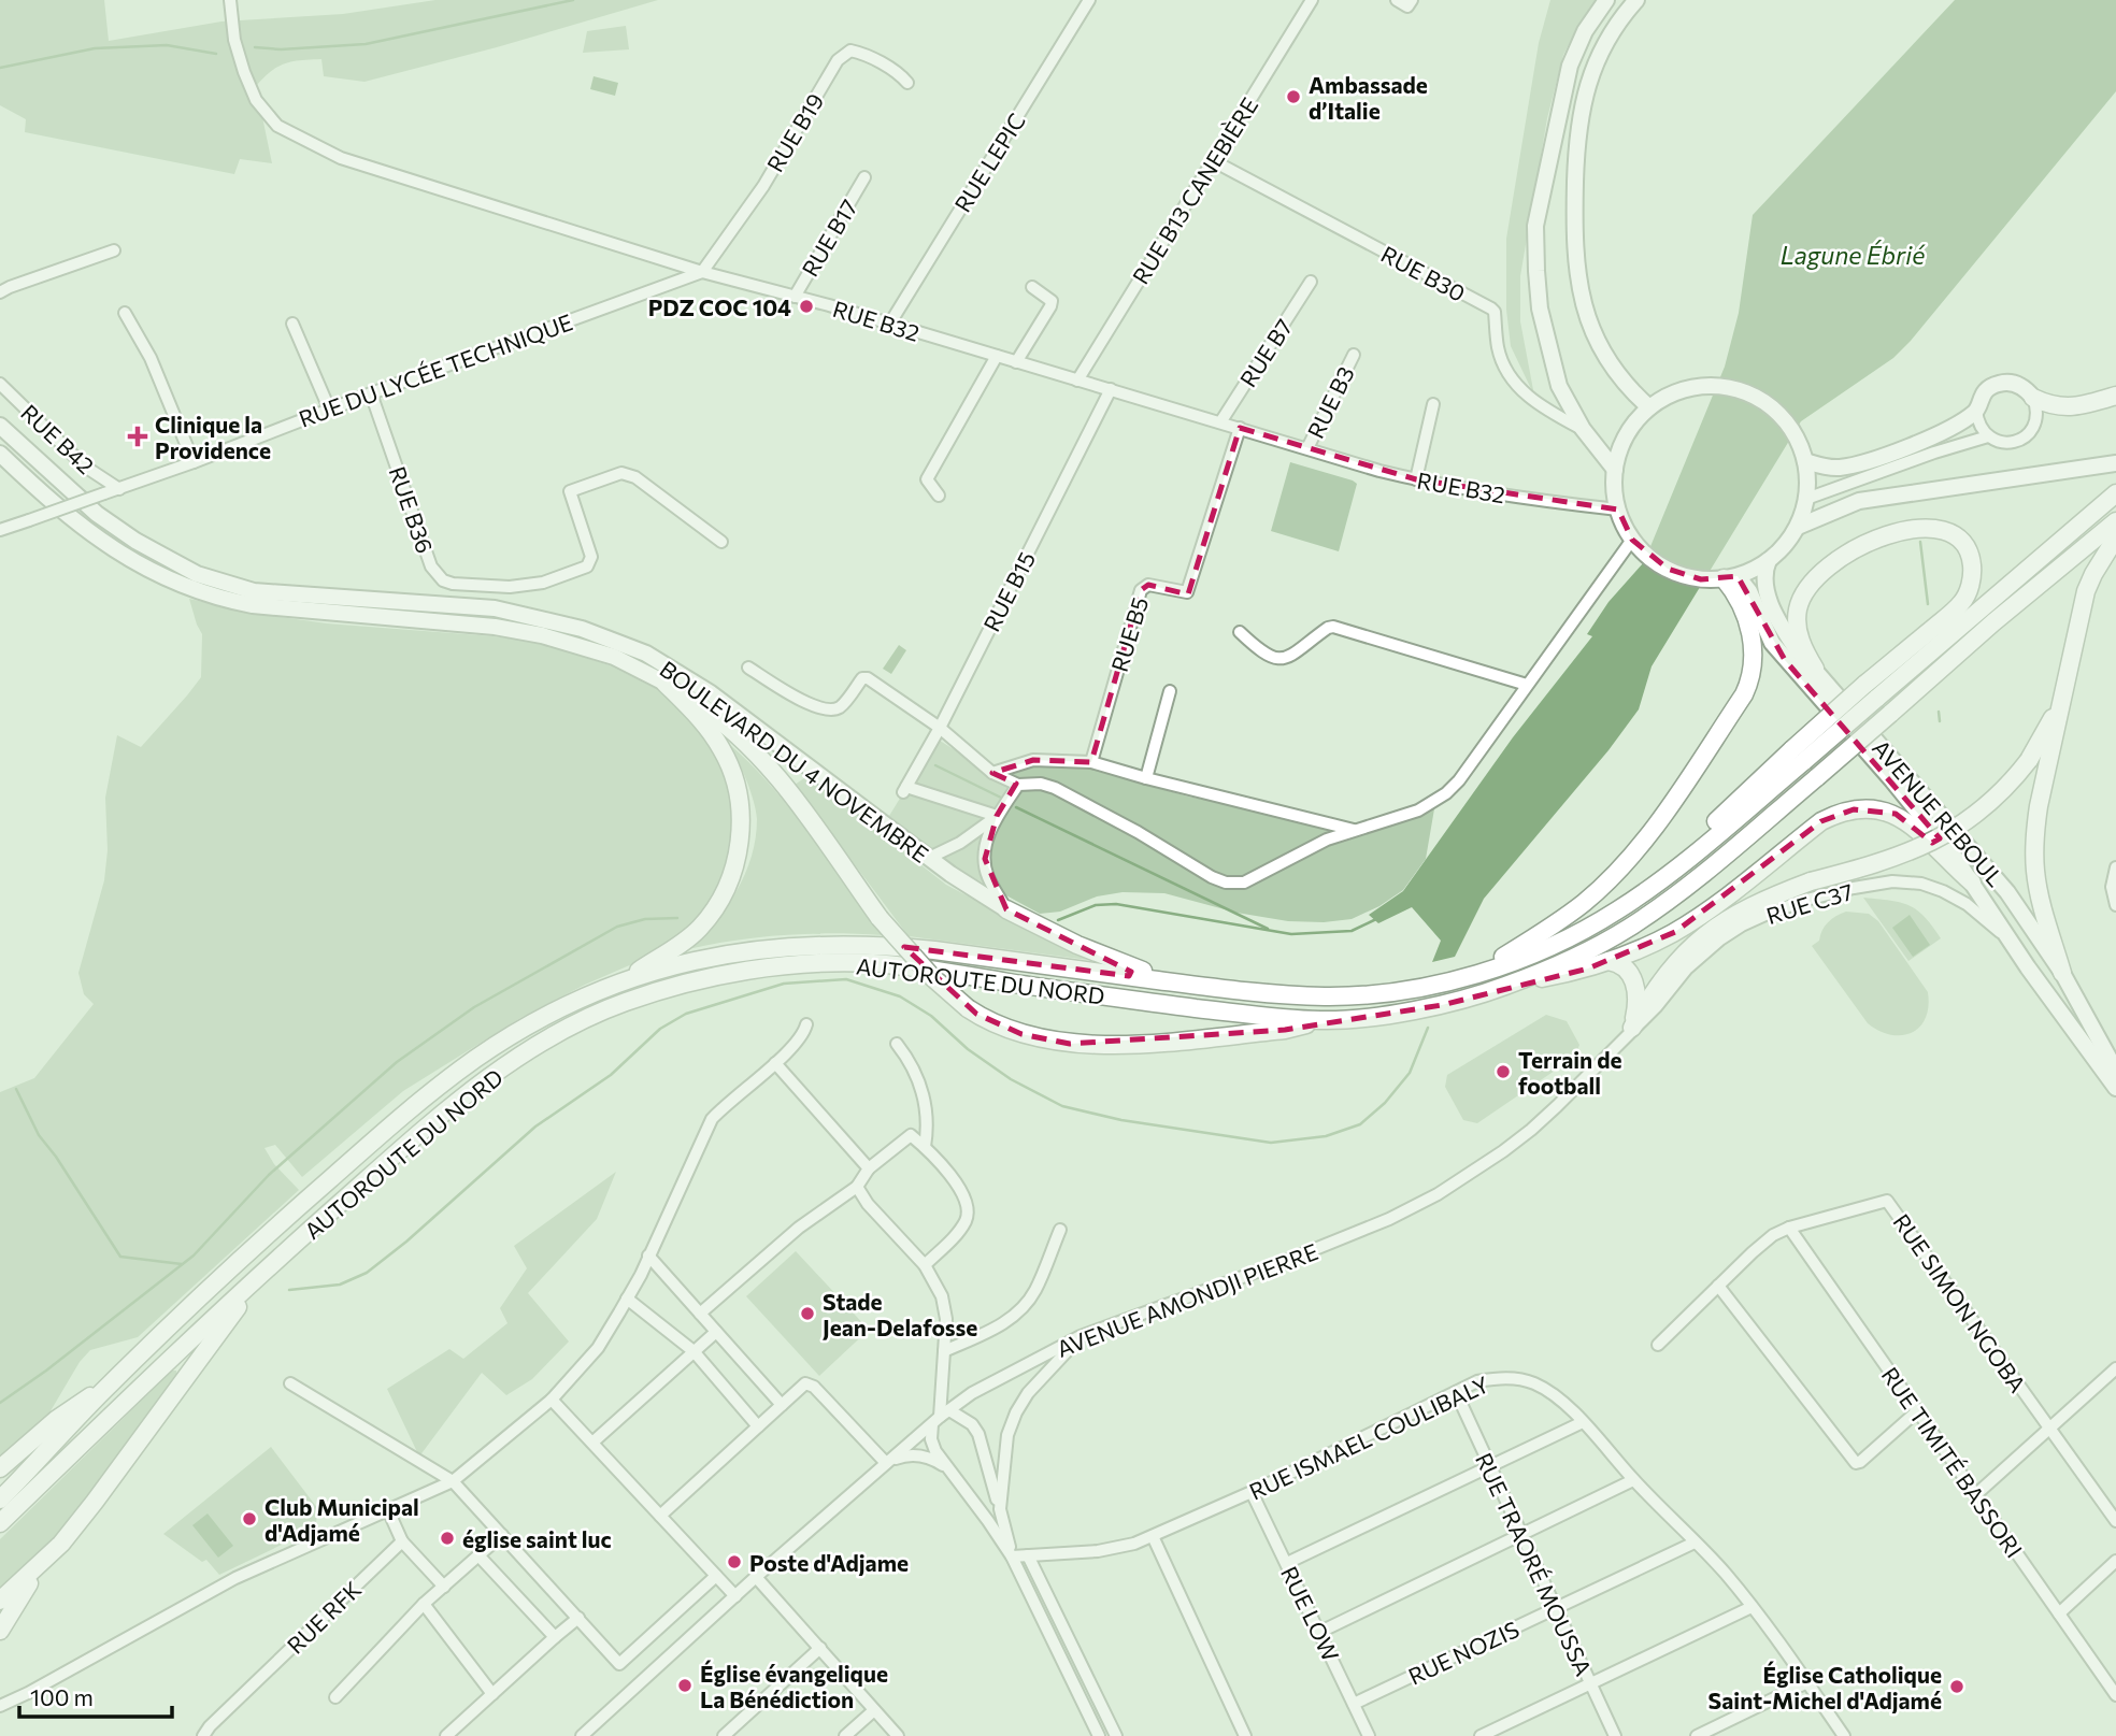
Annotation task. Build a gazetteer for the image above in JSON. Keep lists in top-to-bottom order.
{
  "streets": {
    "highway": ["AUTOROUTE DU NORD"],
    "main road": ["BOULEVARD DU 4 NOVEMBRE", "AVENUE REBOUL"],
    "street": [
      "RUE B19",
      "RUE LEPIC",
      "RUE B13 CANEBIÈRE",
      "RUE B17",
      "RUE B30",
      "RUE B32",
      "RUE B7",
      "RUE DU LYCÉE TECHNIQUE",
      "RUE B3",
      "RUE B42",
      "RUE B36",
      "RUE B15",
      "RUE B5",
      "RUE C37",
      "AVENUE AMONDJI PIERRE",
      "RUE SIMON NGOBA",
      "RUE ISMAEL COULIBALY",
      "RUE TIMITÉ BASSORI",
      "RUE TRAORÉ MOUSSA",
      "RUE LOW",
      "RUE RFK",
      "RUE NOZIS"
    ]
  },
  "crossings": [
    ["RUE B19", "RUE B32"],
    ["RUE B19", "RUE DU LYCÉE TECHNIQUE"],
    ["RUE LEPIC", "RUE B32"],
    ["RUE B13 CANEBIÈRE", "RUE B30"],
    ["RUE B13 CANEBIÈRE", "RUE B32"],
    ["RUE B17", "RUE B32"],
    ["RUE B32", "RUE B7"],
    ["RUE B32", "RUE DU LYCÉE TECHNIQUE"],
    ["RUE B32", "RUE B3"],
    ["RUE B32", "RUE B15"],
    ["RUE B32", "RUE B5"],
    ["RUE B32", "AVENUE REBOUL"],
    ["RUE DU LYCÉE TECHNIQUE", "RUE B42"],
    ["RUE DU LYCÉE TECHNIQUE", "RUE B36"],
    ["RUE C37", "AVENUE AMONDJI PIERRE"],
    ["RUE SIMON NGOBA", "RUE TIMITÉ BASSORI"],
    ["RUE ISMAEL COULIBALY", "RUE TRAORÉ MOUSSA"],
    ["RUE ISMAEL COULIBALY", "RUE LOW"],
    ["RUE ISMAEL COULIBALY", "RUE NOZIS"],
    ["RUE TRAORÉ MOUSSA", "RUE NOZIS"],
    ["RUE LOW", "RUE NOZIS"]
  ],
  "water": ["Lagune Ébrié"],
  "places": {
    "other": [
      "Ambassade d’Italie",
      "PDZ COC 104",
      "Terrain de football",
      "Stade Jean-Delafosse",
      "Club Municipal d'Adjamé",
      "église saint luc",
      "Poste d'Adjame",
      "Église évangelique La Bénédiction",
      "Église Catholique Saint-Michel d'Adjamé"
    ],
    "health": ["Clinique la Providence"]
  },
  "scale_bar": "100 m"
}
